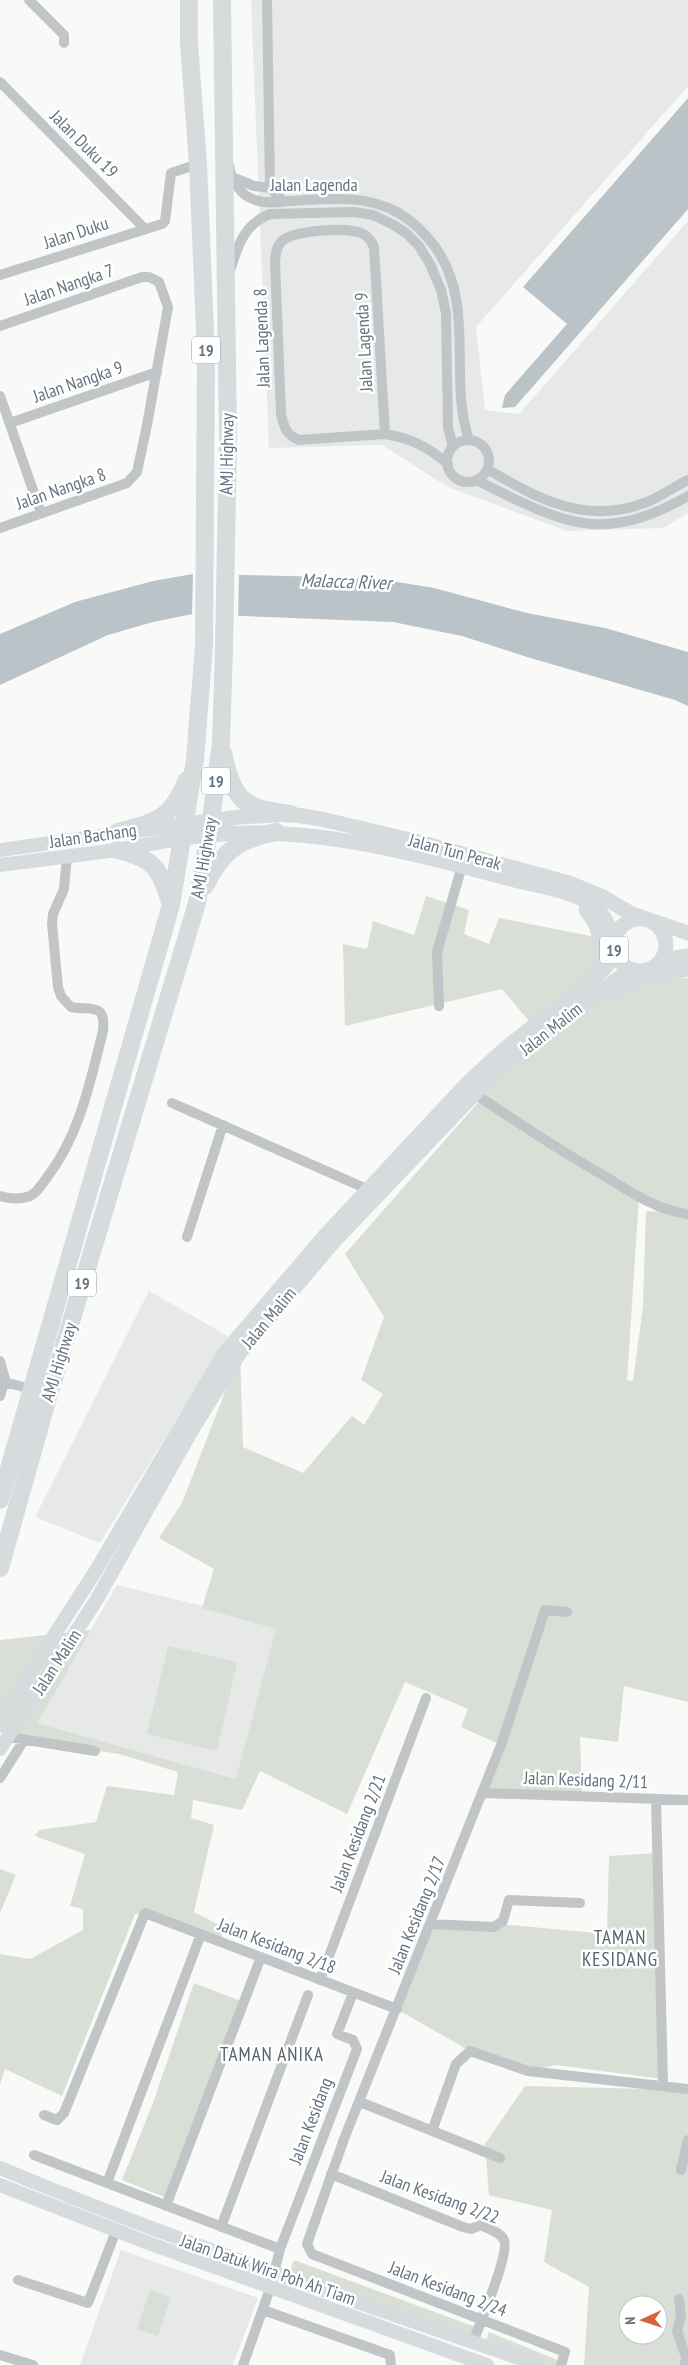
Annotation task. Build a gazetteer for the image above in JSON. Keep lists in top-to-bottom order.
{
  "streets": {
    "highway": ["19", "AMJ Highway"],
    "main road": [
      "Jalan Bachang",
      "Jalan Tun Perak",
      "Jalan Malim",
      "Jalan Datuk Wira Poh Ah Tiam"
    ],
    "street": [
      "Jalan Duku 19",
      "Jalan Lagenda",
      "Jalan Duku",
      "Jalan Nangka 7",
      "Jalan Lagenda 8",
      "Jalan Lagenda 9",
      "Jalan Nangka 9",
      "Jalan Nangka 8",
      "Jalan Kesidang 2/11",
      "Jalan Kesidang 2/21",
      "Jalan Kesidang 2/17",
      "Jalan Kesidang 2/18",
      "Jalan Kesidang",
      "Jalan Kesidang 2/22",
      "Jalan Kesidang 2/24"
    ]
  },
  "crossings": [
    ["Jalan Duku 19", "Jalan Duku"],
    ["Jalan Lagenda", "AMJ Highway"],
    ["Jalan Duku", "AMJ Highway"],
    ["Jalan Nangka 7", "Jalan Nangka 9"],
    ["Jalan Nangka 7", "Jalan Nangka 8"],
    ["Jalan Lagenda 8", "Jalan Lagenda 9"],
    ["19", "Jalan Tun Perak"],
    ["19", "Jalan Malim"],
    ["Jalan Nangka 9", "Jalan Nangka 8"],
    ["AMJ Highway", "Jalan Bachang"],
    ["AMJ Highway", "Jalan Tun Perak"],
    ["Jalan Tun Perak", "Jalan Malim"],
    ["Jalan Kesidang 2/11", "Jalan Kesidang 2/17"],
    ["Jalan Kesidang 2/21", "Jalan Kesidang 2/18"],
    ["Jalan Kesidang 2/17", "Jalan Kesidang 2/18"],
    ["Jalan Kesidang 2/17", "Jalan Kesidang 2/22"],
    ["Jalan Kesidang 2/17", "Jalan Kesidang 2/24"],
    ["Jalan Kesidang 2/18", "Jalan Kesidang"],
    ["Jalan Kesidang", "Jalan Datuk Wira Poh Ah Tiam"],
    ["Jalan Kesidang 2/22", "Jalan Kesidang 2/24"]
  ],
  "districts": ["TAMAN KESIDANG", "TAMAN ANIKA"],
  "water": ["Malacca River"],
  "north": "left"
}
